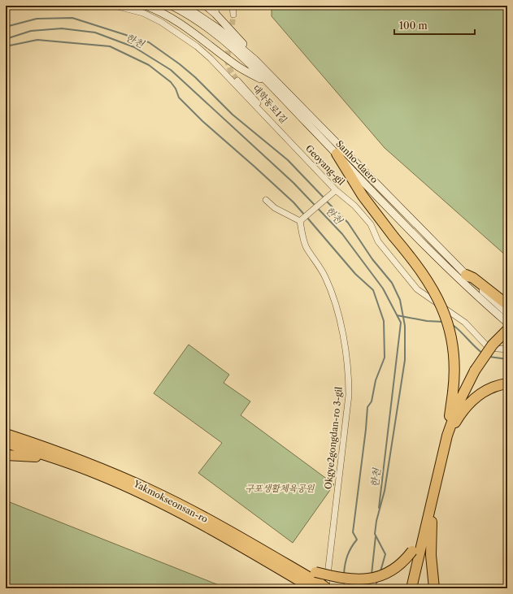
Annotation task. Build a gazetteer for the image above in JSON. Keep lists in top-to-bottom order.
{
  "streets": {
    "highway": ["Yakmokseonsan-ro"],
    "street": [
      "대학동로1길",
      "Sanho-daero",
      "Geoyang-gil",
      "Okgye2gongdan-ro 3-gil"
    ]
  },
  "crossings": [
    ["대학동로1길", "Geoyang-gil"],
    ["Okgye2gongdan-ro 3-gil", "Yakmokseonsan-ro"]
  ],
  "water": ["한천"],
  "parks": ["구포생활체육공원"],
  "scale_bar": "100 m"
}
